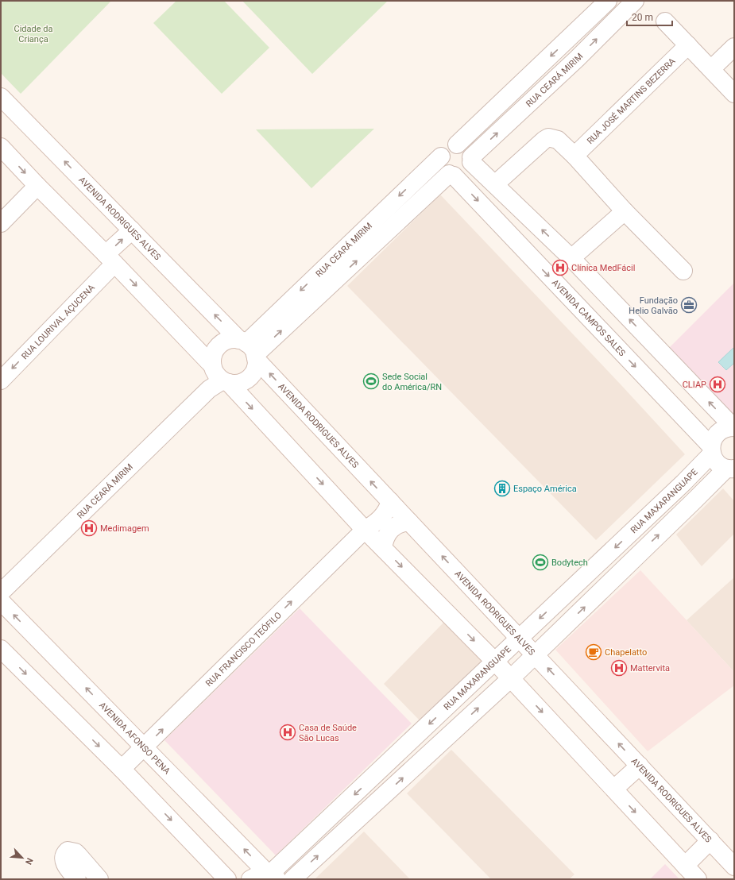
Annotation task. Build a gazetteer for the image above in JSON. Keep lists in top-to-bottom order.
{
  "streets": {
    "street": [
      "RUA CEARÁ MIRIM",
      "RUA JOSÉ MARTINS BEZERRA",
      "AVENIDA RODRIGUES ALVES",
      "AVENIDA CAMPOS SALES",
      "RUA LOURIVAL AÇUCENA",
      "RUA MAXARANGUAPE",
      "RUA FRANCISCO TEÓFILO",
      "AVENIDA AFONSO PENA"
    ]
  },
  "crossings": [
    ["RUA CEARÁ MIRIM", "AVENIDA RODRIGUES ALVES"],
    ["RUA CEARÁ MIRIM", "AVENIDA CAMPOS SALES"],
    ["AVENIDA RODRIGUES ALVES", "RUA LOURIVAL AÇUCENA"],
    ["AVENIDA RODRIGUES ALVES", "RUA MAXARANGUAPE"],
    ["AVENIDA RODRIGUES ALVES", "RUA FRANCISCO TEÓFILO"],
    ["AVENIDA CAMPOS SALES", "RUA MAXARANGUAPE"],
    ["RUA MAXARANGUAPE", "AVENIDA AFONSO PENA"],
    ["RUA FRANCISCO TEÓFILO", "AVENIDA AFONSO PENA"]
  ],
  "one_way": ["RUA FRANCISCO TEÓFILO"],
  "parks": ["Cidade da Criança"],
  "places": {
    "hospital": [
      "Clínica MedFácil",
      "CLIAP",
      "Medimagem",
      "Mattervita",
      "Casa de Saúde São Lucas"
    ],
    "office": ["Fundação Helio Galvão"],
    "sports": ["Sede Social do América/RN", "Bodytech"],
    "building": ["Espaço América"],
    "cafe": ["Chapelatto"]
  },
  "scale_bar": "20 m",
  "north": "bottom right"
}
